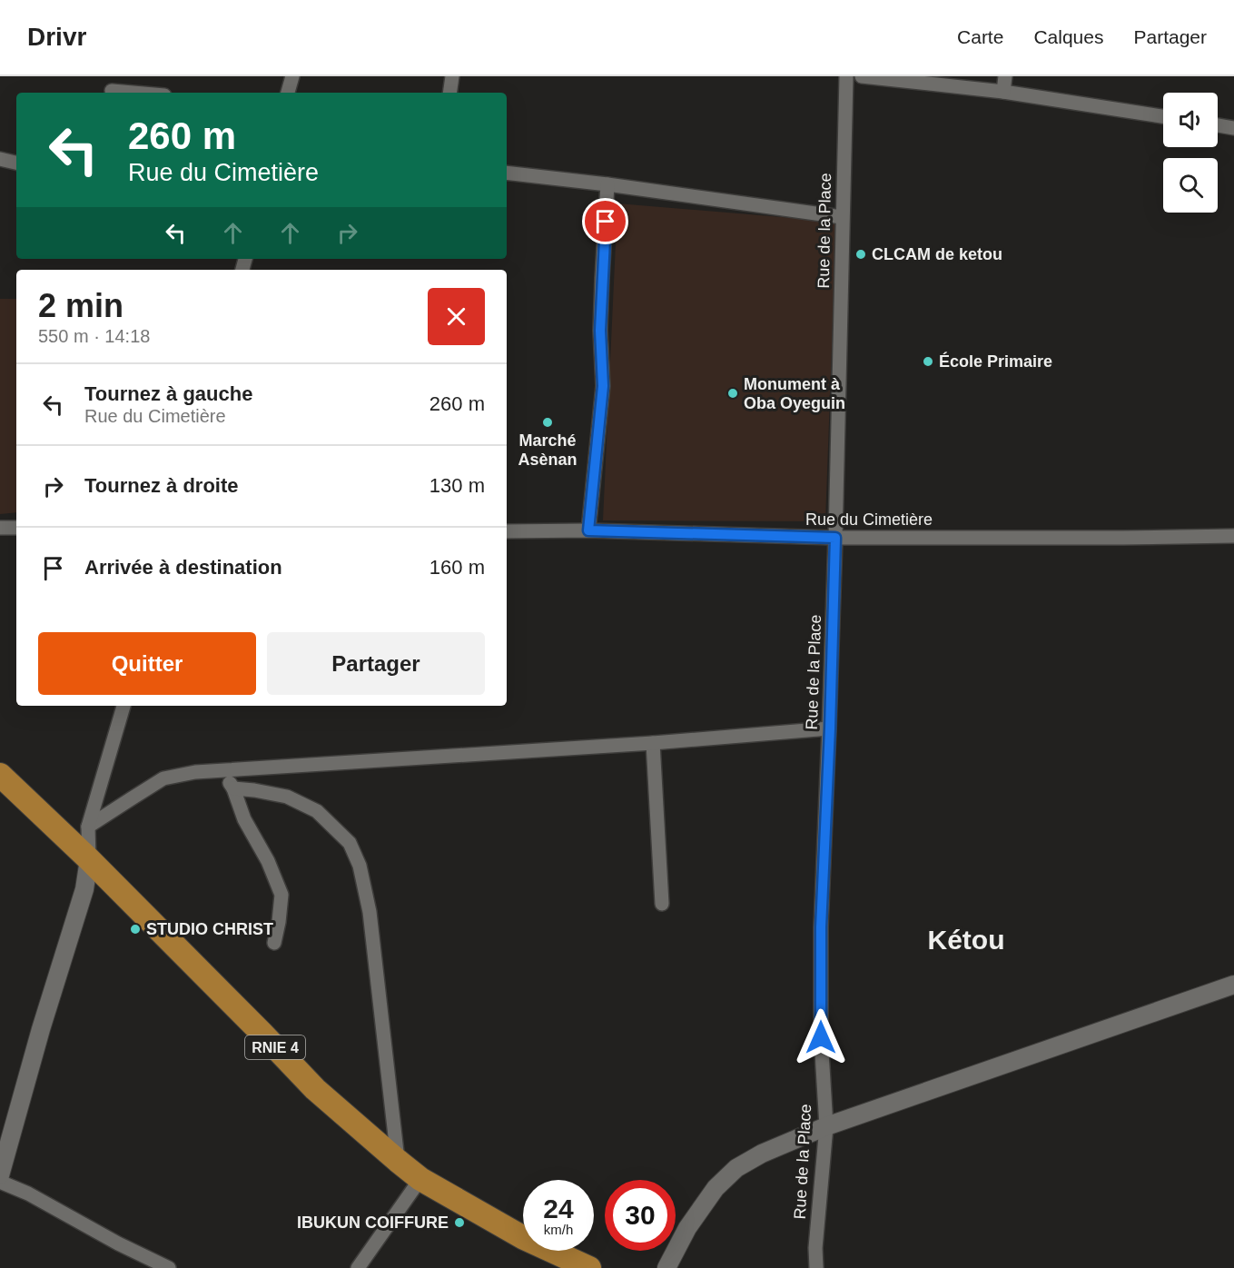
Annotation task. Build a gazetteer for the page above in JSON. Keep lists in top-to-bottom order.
{
  "streets": {
    "main road": ["RNIE 4"],
    "street": ["Rue de la Place", "Rue du Cimetière"]
  },
  "crossings": [
    ["Rue de la Place", "Rue du Cimetière"]
  ],
  "districts": ["Kétou"],
  "places": [
    "CLCAM de ketou",
    "École Primaire",
    "Monument à Oba Oyeguin",
    "Marché Asènan",
    "STUDIO CHRIST",
    "IBUKUN COIFFURE"
  ],
  "page": {
    "header": "Drivr",
    "nav": ["Carte", "Calques", "Partager"],
    "turn": ["260 m", "Rue du Cimetière"],
    "heading": ["2 min", "550 m · 14:18"],
    "list": [
      {
        "name": "Tournez à gauche",
        "note": "Rue du Cimetière",
        "value": "260 m"
      },
      {
        "name": "Tournez à droite",
        "value": "130 m"
      },
      {
        "name": "Arrivée à destination",
        "value": "160 m"
      }
    ],
    "buttons": ["Quitter", "Partager"],
    "speed": "24 km/h",
    "limit": "30"
  }
}
